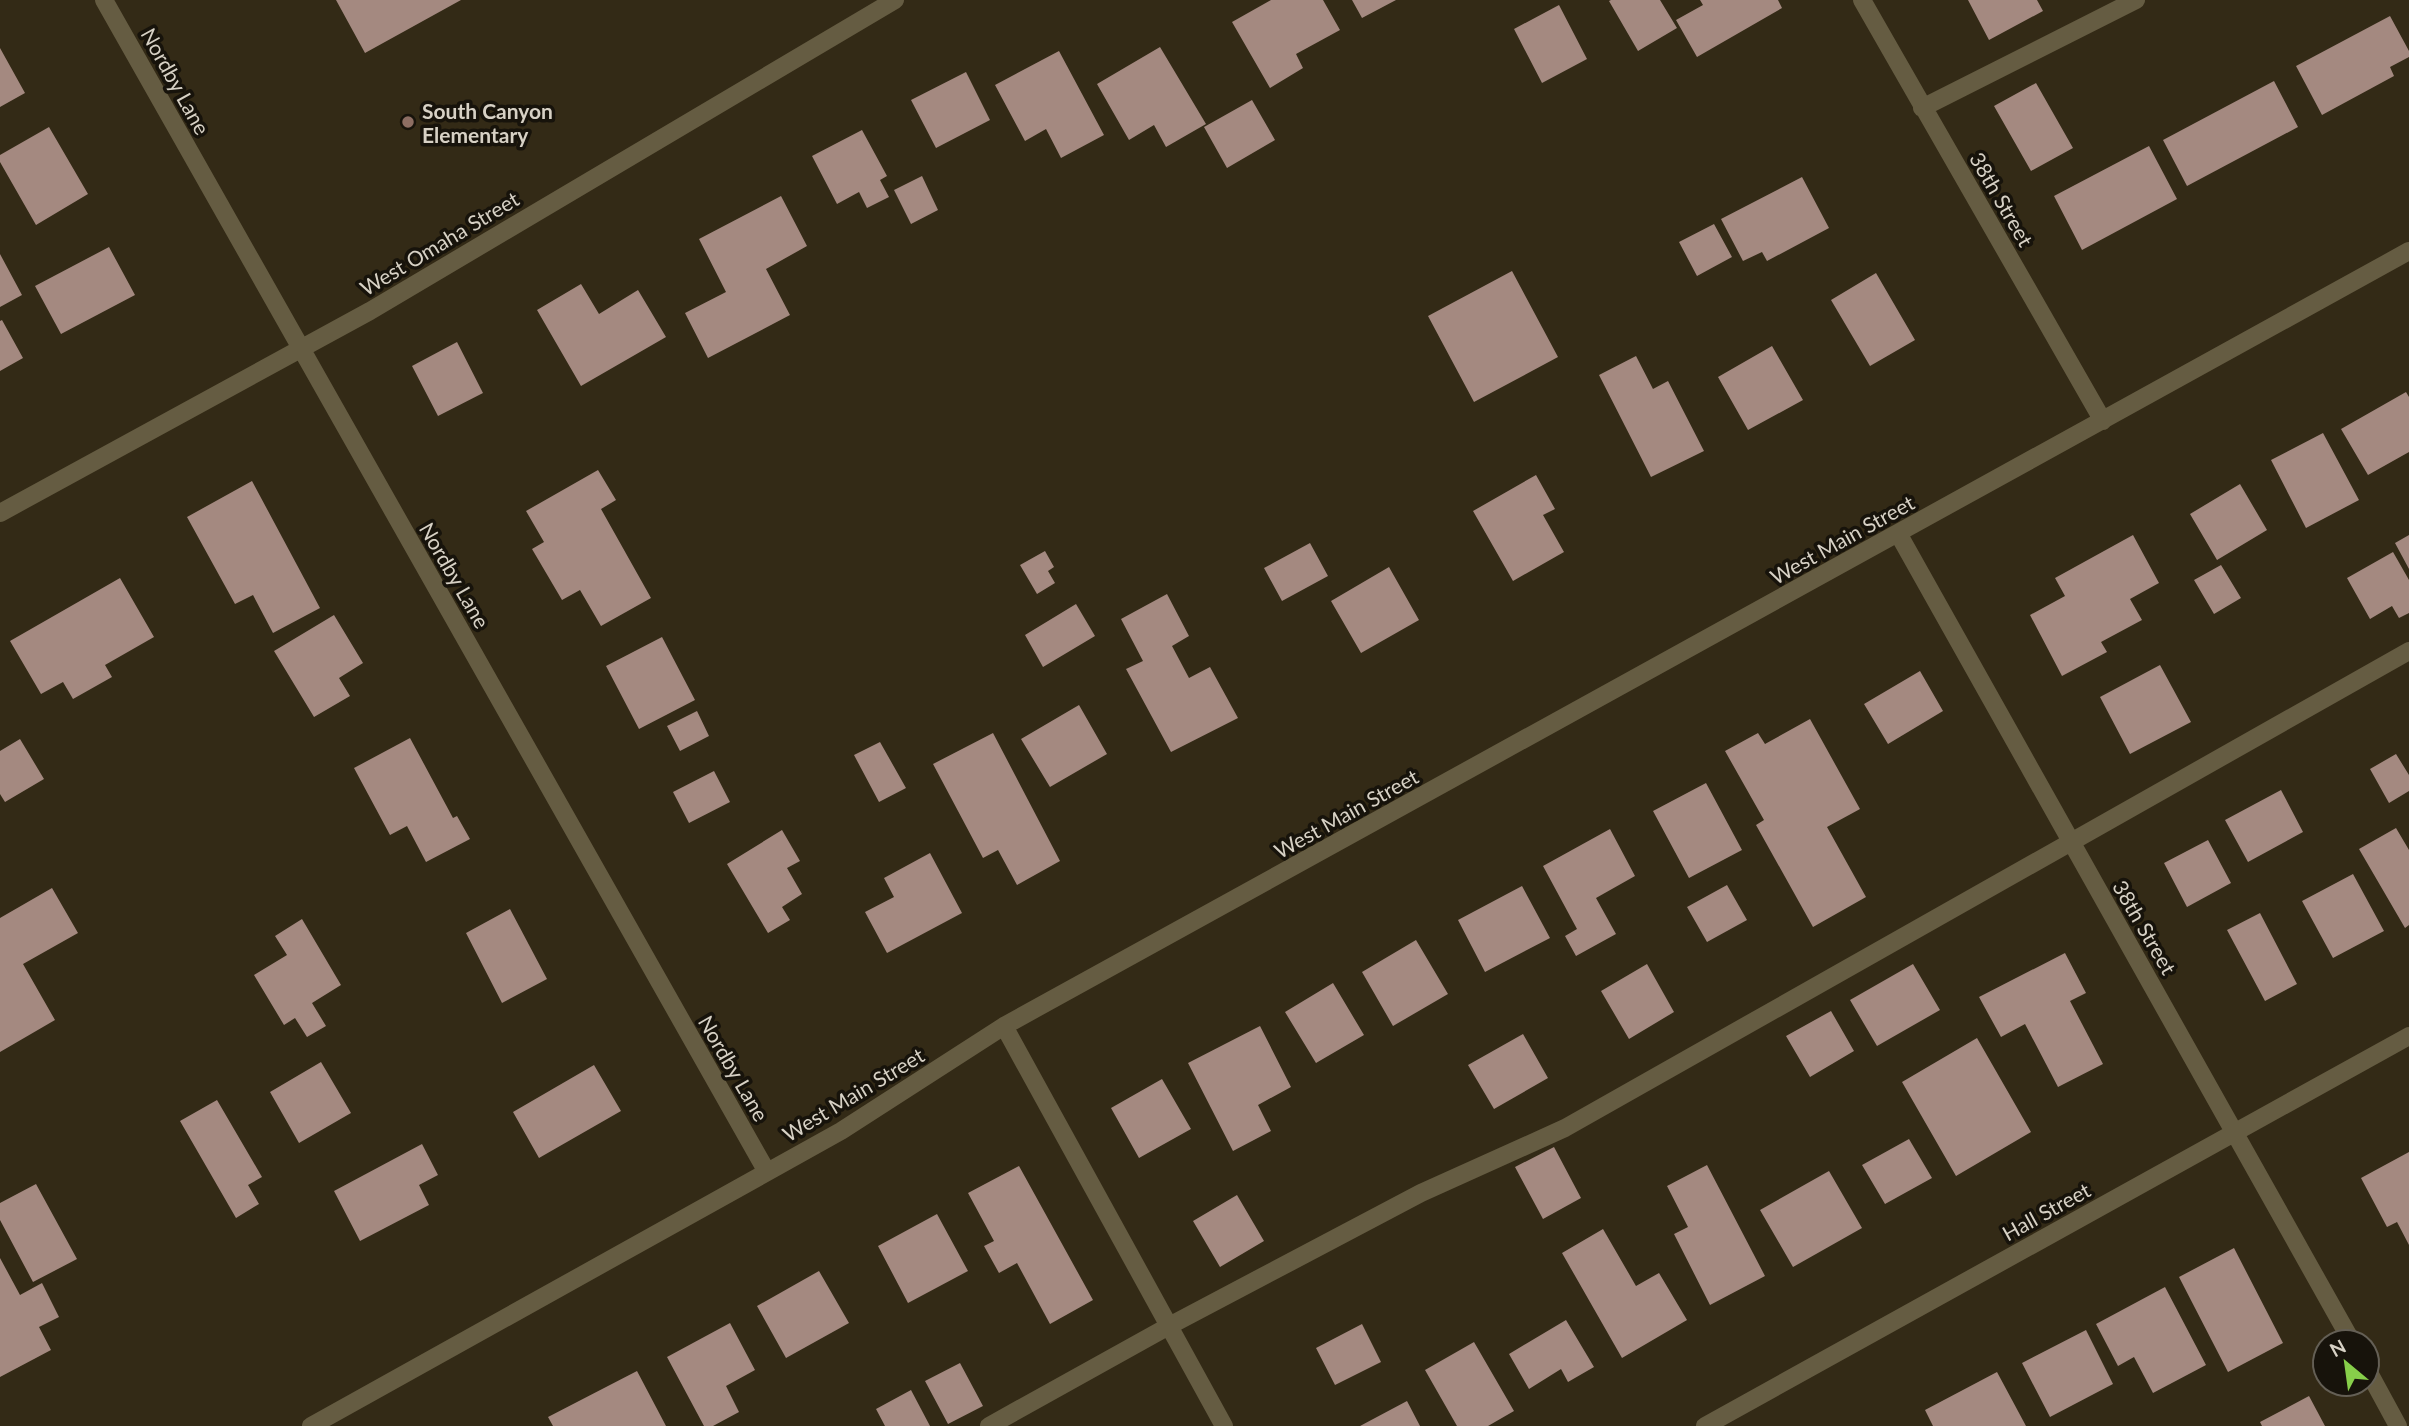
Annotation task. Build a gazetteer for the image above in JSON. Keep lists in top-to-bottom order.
{
  "streets": {
    "street": [
      "Nordby Lane",
      "38th Street",
      "West Omaha Street",
      "West Main Street",
      "Hall Street"
    ]
  },
  "crossings": [
    ["Nordby Lane", "West Omaha Street"],
    ["Nordby Lane", "West Main Street"],
    ["38th Street", "West Main Street"],
    ["38th Street", "Hall Street"]
  ],
  "places": ["South Canyon Elementary"],
  "north": "top left"
}
